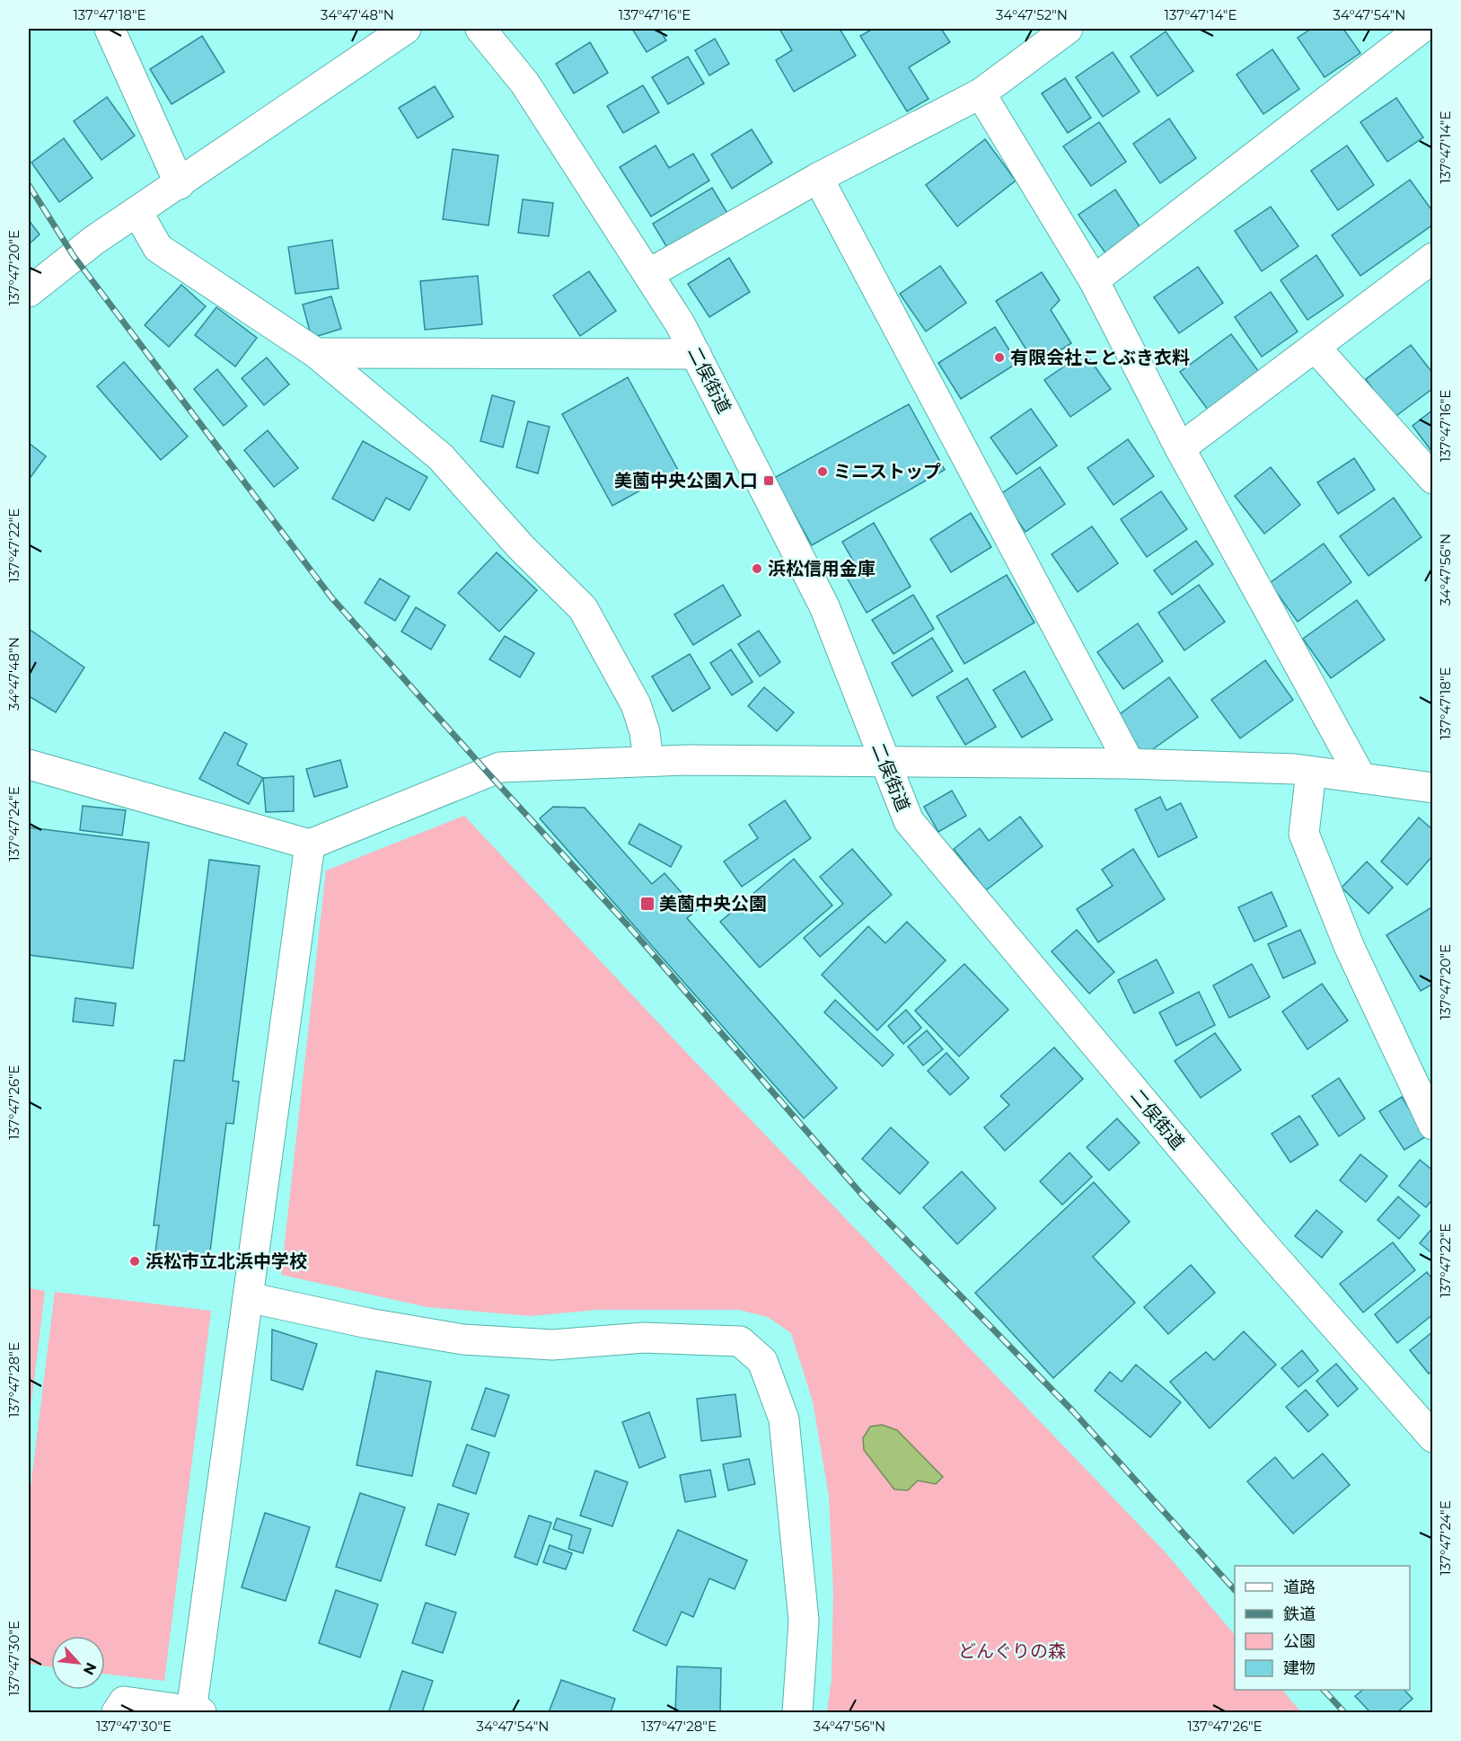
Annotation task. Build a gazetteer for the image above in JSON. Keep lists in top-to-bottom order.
{
  "streets": {
    "street": ["二俣街道"]
  },
  "parks": ["どんぐりの森"],
  "places": {
    "other": [
      "有限会社ことぶき衣料",
      "ミニストップ",
      "浜松信用金庫",
      "浜松市立北浜中学校"
    ],
    "transit": ["美薗中央公園入口", "美薗中央公園"]
  },
  "legend": [
    "道路",
    "鉄道",
    "公園",
    "建物"
  ],
  "north": "bottom right",
  "coordinates": [
    "137°47'18\"E",
    "34°47'48\"N",
    "137°47'16\"E",
    "34°47'52\"N",
    "137°47'14\"E",
    "34°47'54\"N",
    "137°47'20\"E",
    "137°47'22\"E",
    "34°47'56\"N",
    "137°47'24\"E",
    "137°47'26\"E",
    "137°47'28\"E",
    "137°47'30\"E"
  ]
}
